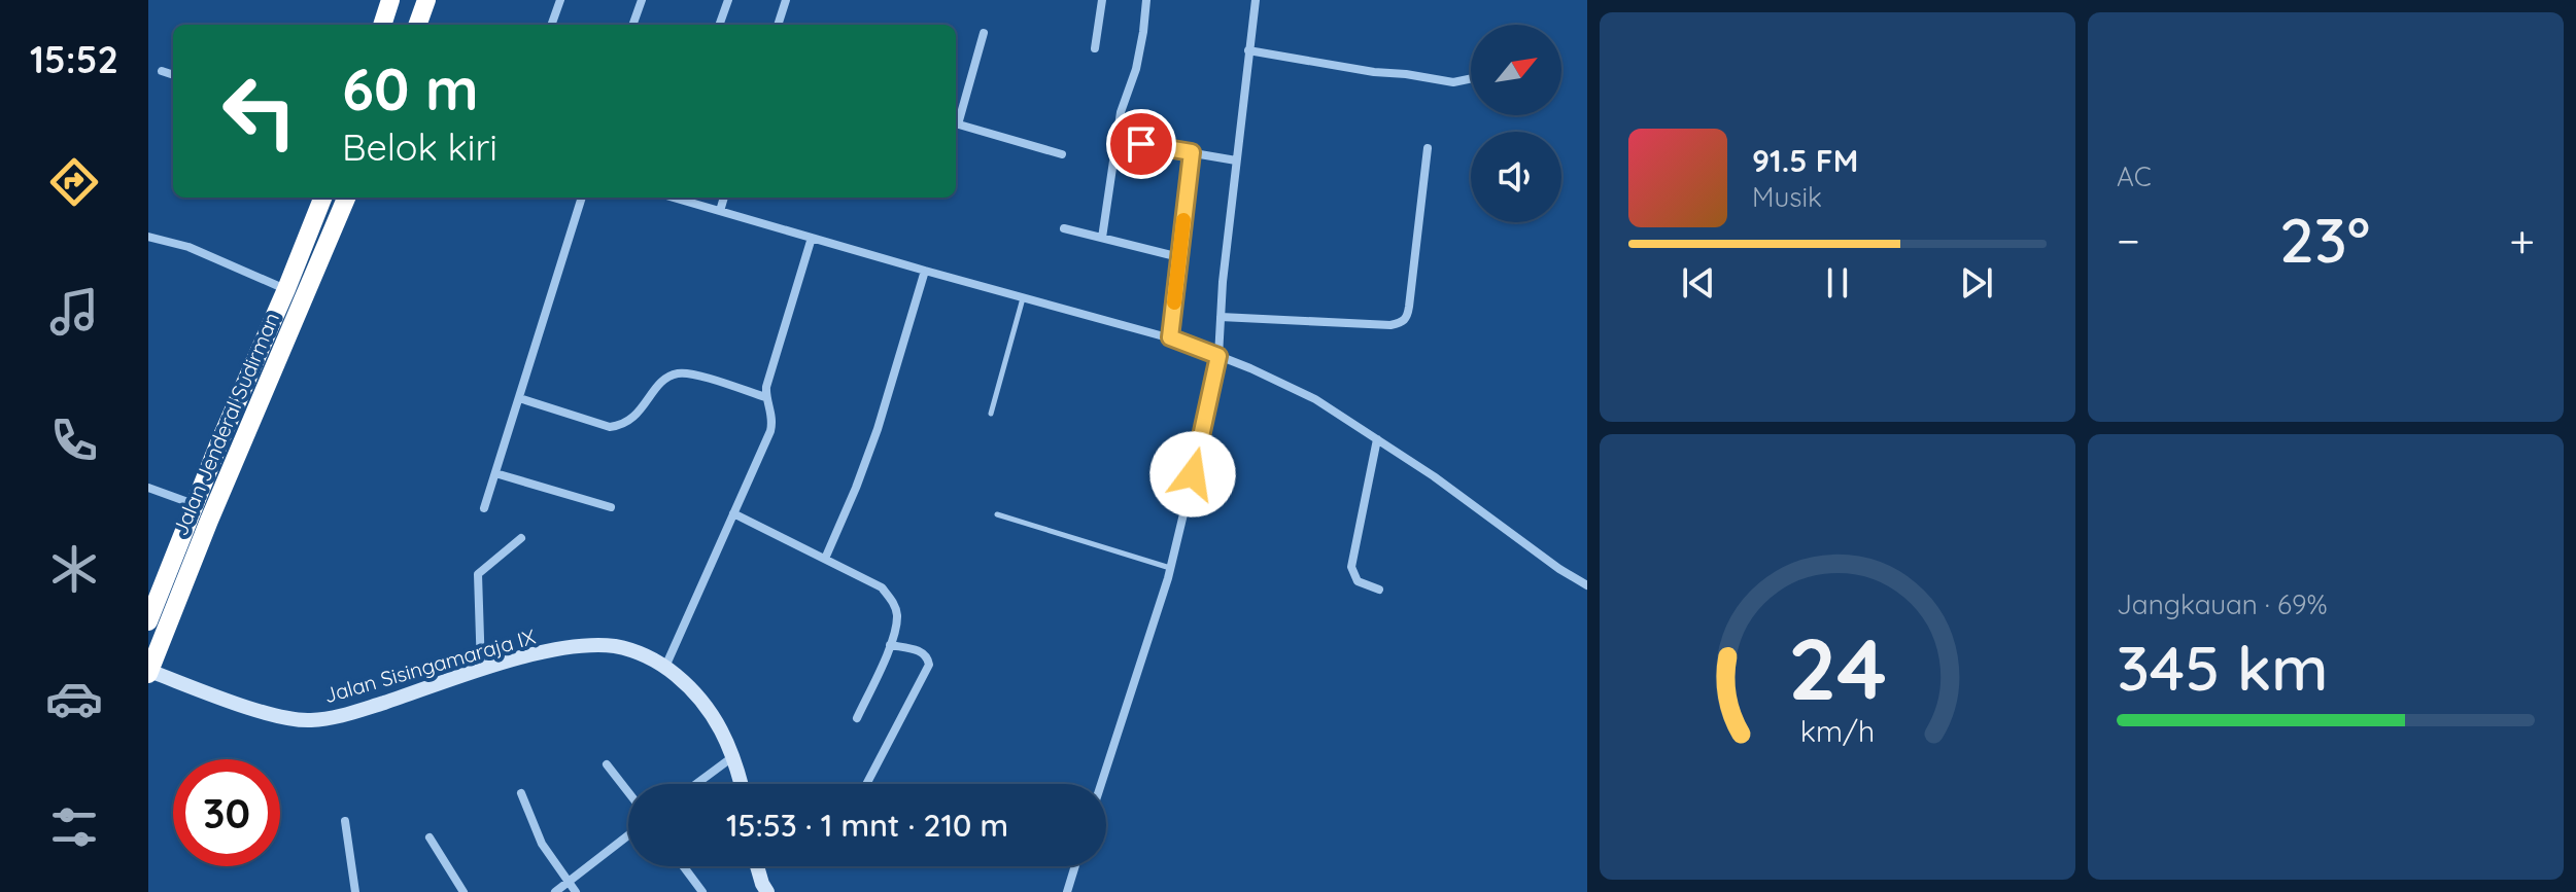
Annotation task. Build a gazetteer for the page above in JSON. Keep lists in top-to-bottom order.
{
  "streets": {
    "highway": ["Jalan Jenderal Sudirman"],
    "street": ["Jalan Sisingamaraja IX"]
  },
  "crossings": [
    ["Jalan Jenderal Sudirman", "Jalan Sisingamaraja IX"]
  ],
  "north": "top right",
  "page": {
    "tabs": "15:52",
    "tile": [
      "AC",
      ["Jangkauan · 69%", "345 km"]
    ],
    "turn": ["60 m", "Belok kiri"],
    "song": ["91.5 FM", "Musik"],
    "heat": ["−", "23°", "+"],
    "limit": "30",
    "trip": "15:53 · 1 mnt · 210 m",
    "gauge": ["24", "km/h"]
  }
}
